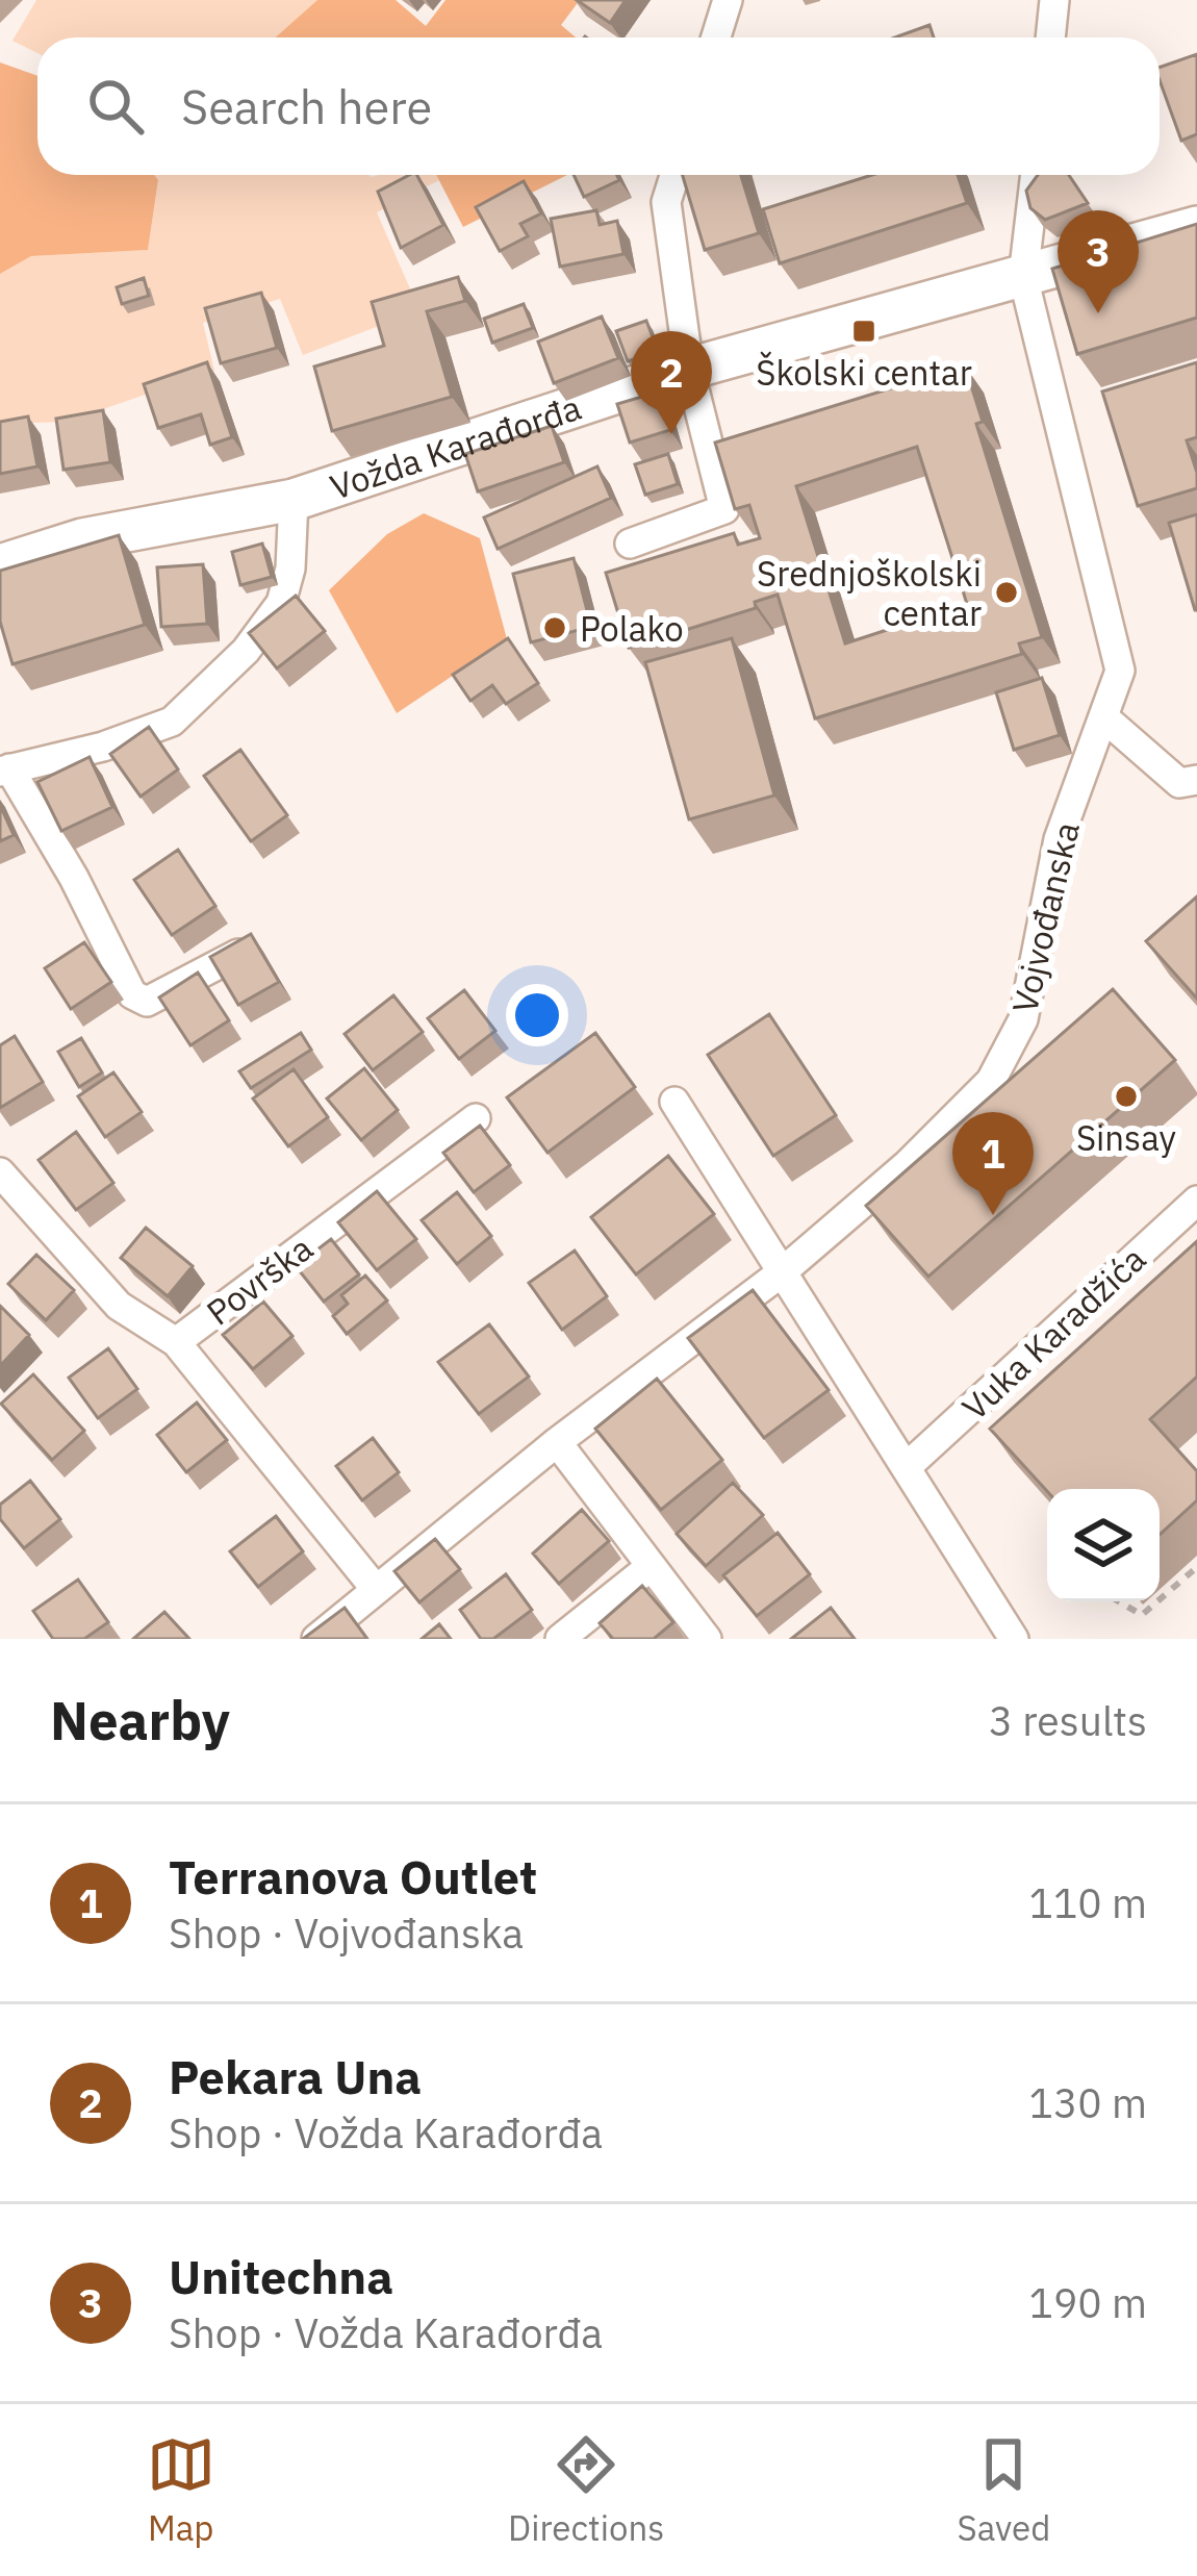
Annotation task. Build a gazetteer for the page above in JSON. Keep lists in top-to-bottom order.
{
  "streets": {
    "street": [
      "Vožda Karađorđa",
      "Vojvođanska",
      "Površka",
      "Vuka Karadžića"
    ]
  },
  "crossings": [
    ["Vožda Karađorđa", "Vojvođanska"],
    ["Vojvođanska", "Površka"]
  ],
  "places": {
    "transit": ["Školski centar"],
    "other": ["Srednjoškolski centar", "Polako", "Sinsay"]
  },
  "page": {
    "search": "Search here",
    "pins": ["3", "2", "1"],
    "heading": ["Nearby", "3 results"],
    "list": [
      {
        "mark": "1",
        "name": "Terranova Outlet",
        "note": "Shop · Vojvođanska",
        "value": "110 m"
      },
      {
        "mark": "2",
        "name": "Pekara Una",
        "note": "Shop · Vožda Karađorđa",
        "value": "130 m"
      },
      {
        "mark": "3",
        "name": "Unitechna",
        "note": "Shop · Vožda Karađorđa",
        "value": "190 m"
      }
    ],
    "nav": ["Map", "Directions", "Saved"]
  }
}
